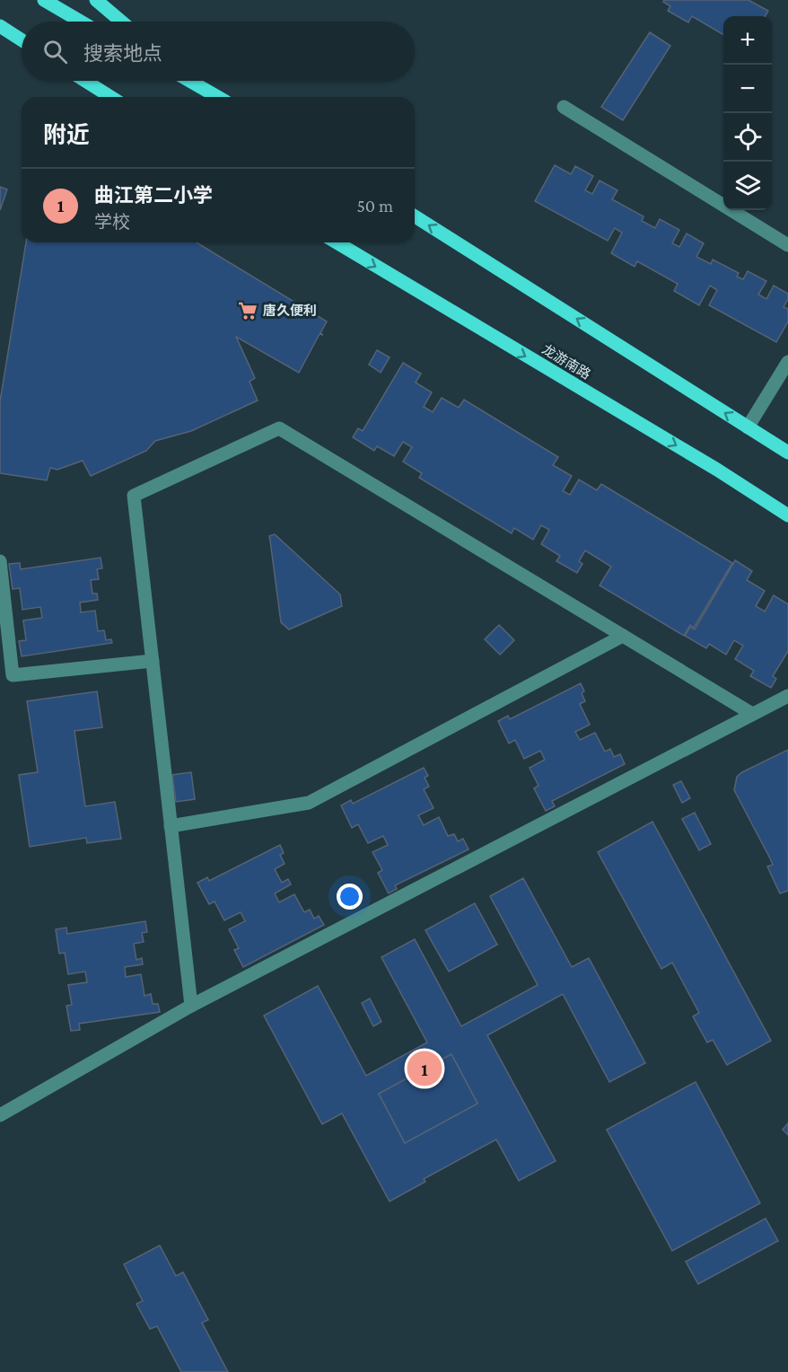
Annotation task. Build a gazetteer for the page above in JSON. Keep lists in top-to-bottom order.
{
  "streets": {
    "main road": ["龙游南路"]
  },
  "places": {
    "supermarket": ["唐久便利"]
  },
  "page": {
    "map_buttons": ["+", "−"],
    "search": "搜索地点",
    "heading": "附近",
    "list": [
      {
        "mark": "1",
        "name": "曲江第二小学",
        "note": "学校",
        "value": "50 m"
      }
    ],
    "pins": "1"
  }
}
